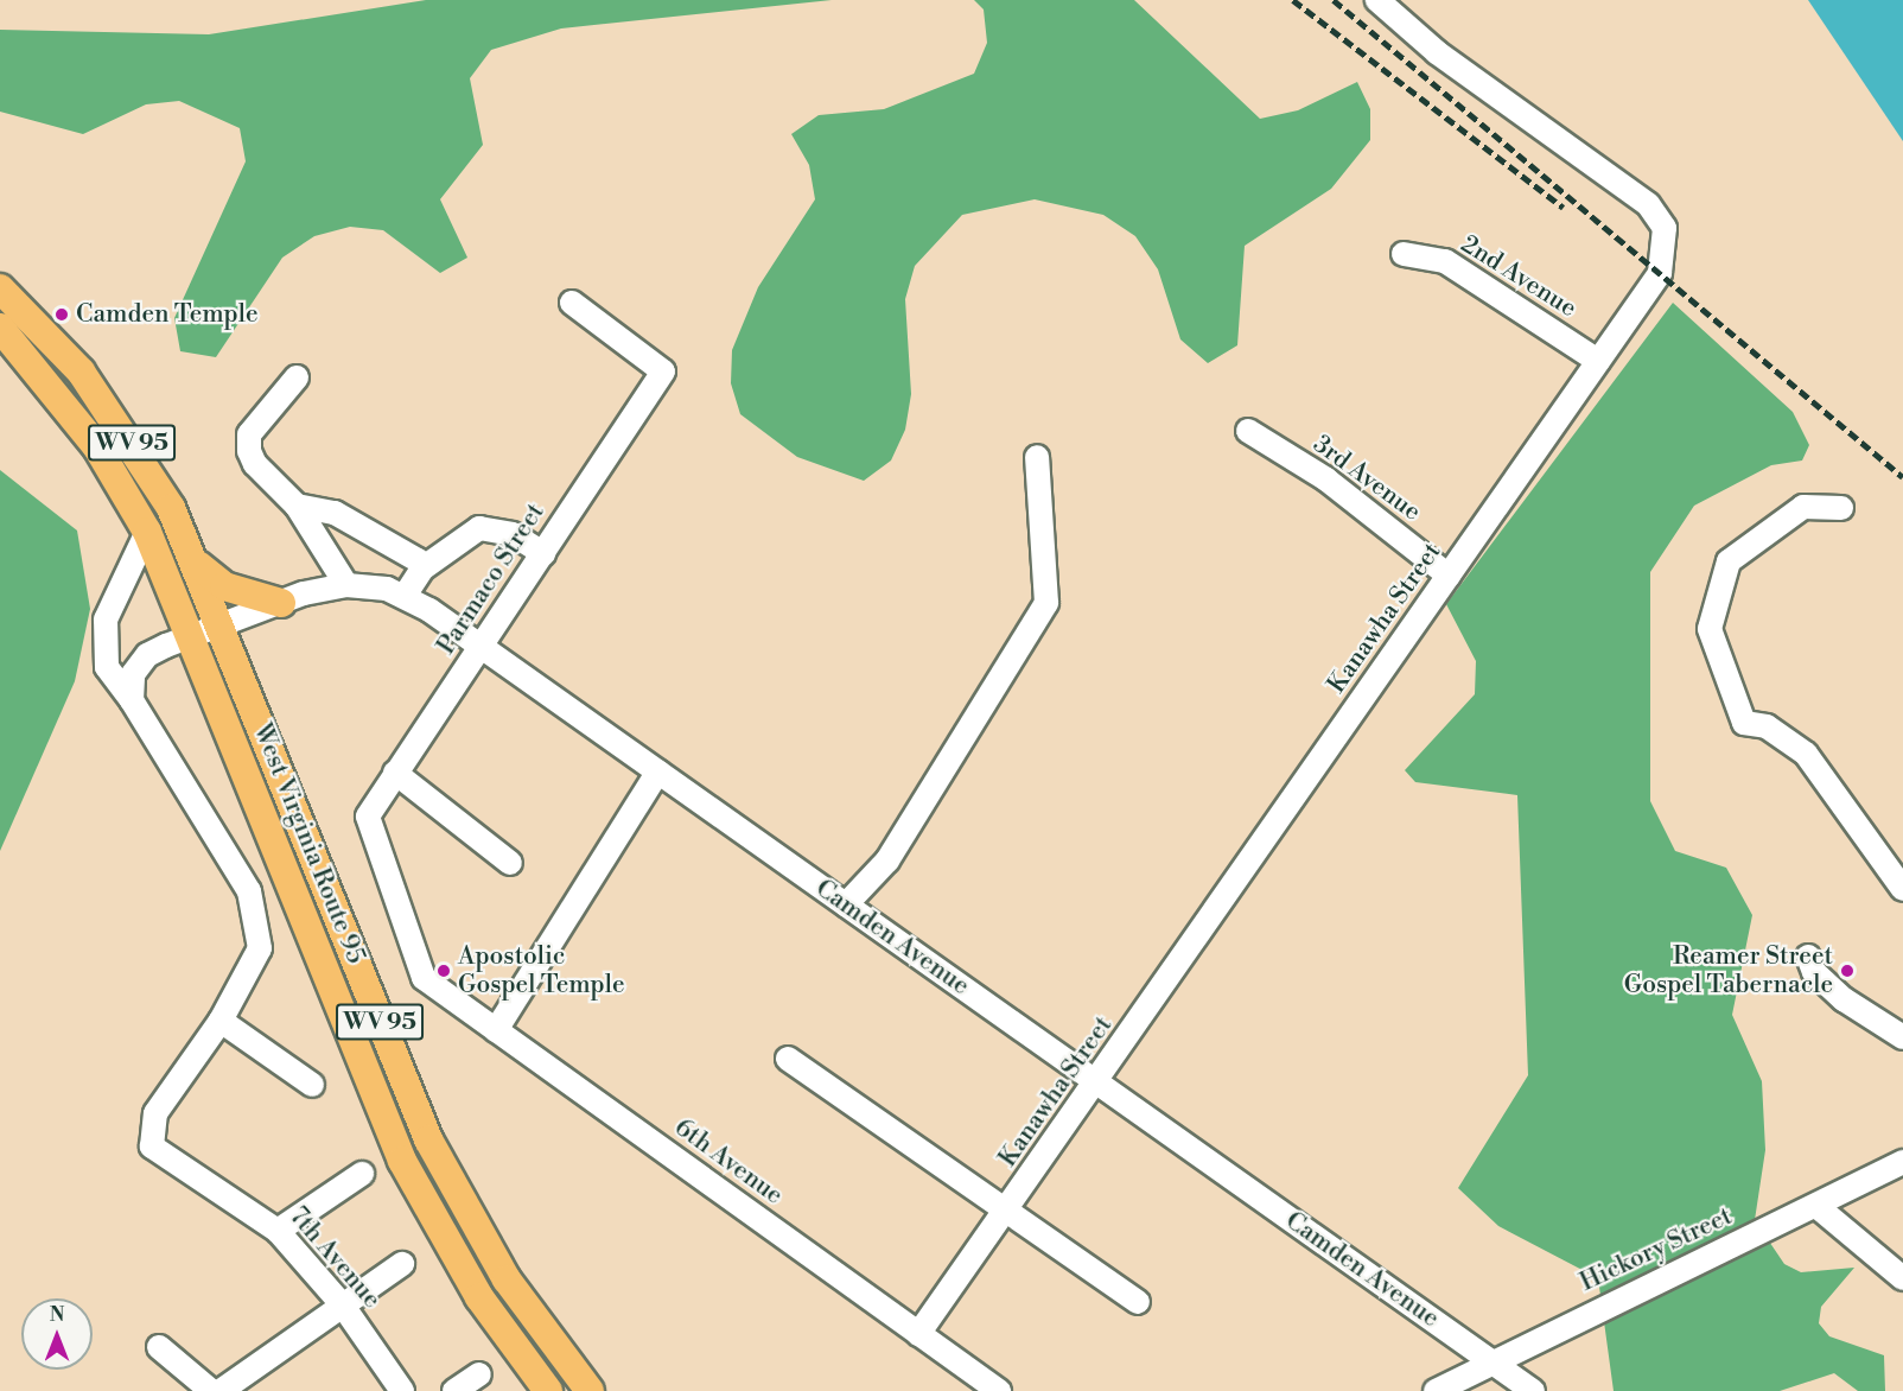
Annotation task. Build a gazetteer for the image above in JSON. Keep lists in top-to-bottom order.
{
  "streets": {
    "main road": ["WV 95", "West Virginia Route 95"],
    "street": [
      "2nd Avenue",
      "3rd Avenue",
      "Parmaco Street",
      "Kanawha Street",
      "Camden Avenue",
      "6th Avenue",
      "Hickory Street",
      "7th Avenue"
    ]
  },
  "crossings": [
    ["2nd Avenue", "Kanawha Street"],
    ["WV 95", "West Virginia Route 95"],
    ["WV 95", "Camden Avenue"],
    ["3rd Avenue", "Kanawha Street"],
    ["Parmaco Street", "Camden Avenue"],
    ["Parmaco Street", "6th Avenue"],
    ["Kanawha Street", "Camden Avenue"],
    ["Kanawha Street", "6th Avenue"],
    ["West Virginia Route 95", "Camden Avenue"],
    ["Camden Avenue", "Hickory Street"]
  ],
  "places": ["Camden Temple", "Apostolic Gospel Temple", "Reamer Street Gospel Tabernacle"],
  "north": "top"
}
